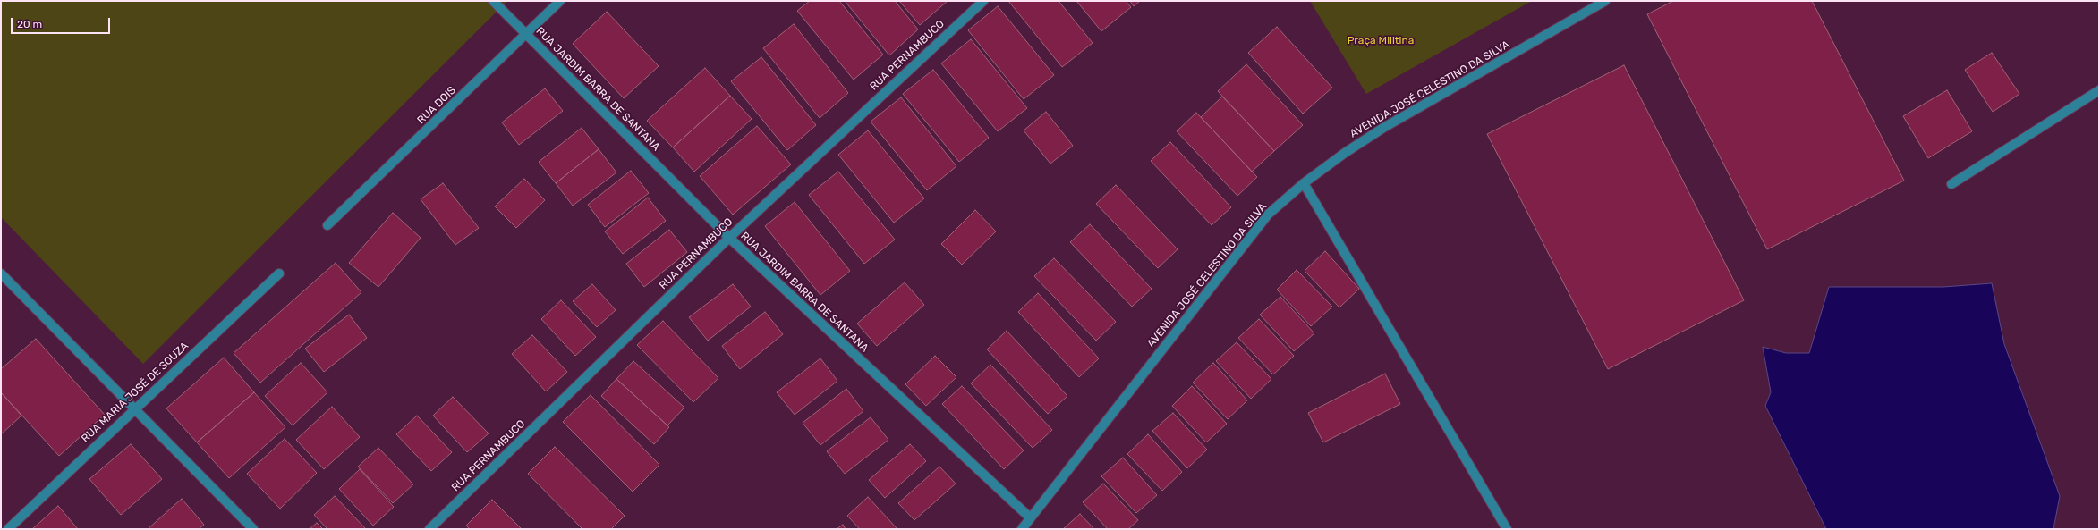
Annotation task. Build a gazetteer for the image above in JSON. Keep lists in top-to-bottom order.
{
  "streets": {
    "street": [
      "RUA PERNAMBUCO",
      "RUA JARDIM BARRA DE SANTANA",
      "AVENIDA JOSÉ CELESTINO DA SILVA",
      "RUA DOIS",
      "RUA MARIA JOSÉ DE SOUZA"
    ]
  },
  "crossings": [
    ["RUA PERNAMBUCO", "RUA JARDIM BARRA DE SANTANA"],
    ["RUA JARDIM BARRA DE SANTANA", "AVENIDA JOSÉ CELESTINO DA SILVA"],
    ["RUA JARDIM BARRA DE SANTANA", "RUA DOIS"]
  ],
  "parks": ["Praça Militina"],
  "scale_bar": "20 m"
}
